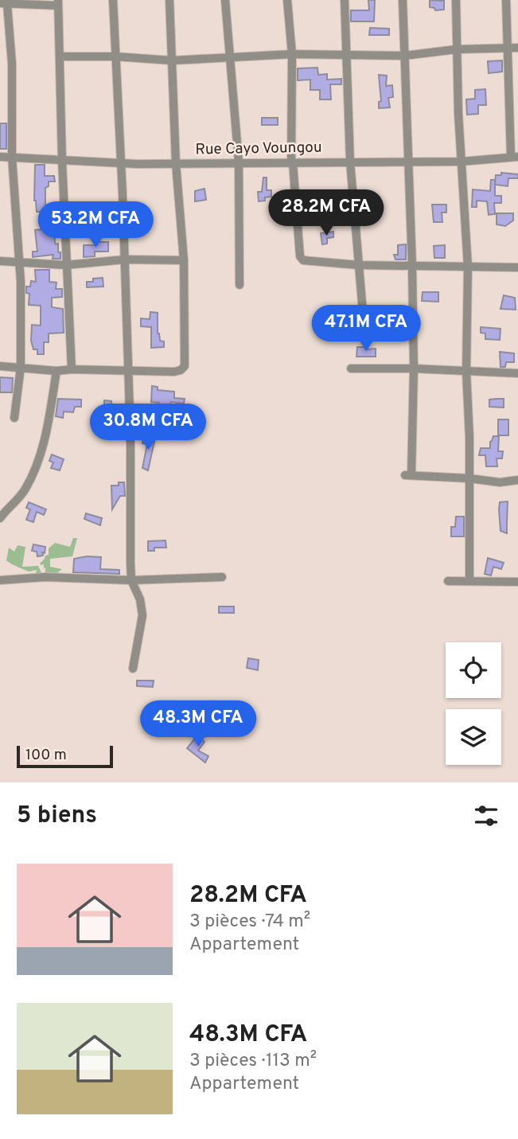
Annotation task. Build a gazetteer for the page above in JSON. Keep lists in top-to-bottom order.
{
  "streets": {
    "street": ["Rue Cayo Voungou"]
  },
  "scale_bar": "100 m",
  "page": {
    "price": [
      "28.2M CFA",
      "53.2M CFA",
      "47.1M CFA",
      "30.8M CFA",
      "48.3M CFA"
    ],
    "scale": "100 m",
    "heading": "5 biens",
    "list": [
      {
        "name": "28.2M CFA",
        "note": "3 pièces · 74 m² · Appartement"
      },
      {
        "name": "48.3M CFA",
        "note": "3 pièces · 113 m² · Appartement"
      }
    ]
  }
}
